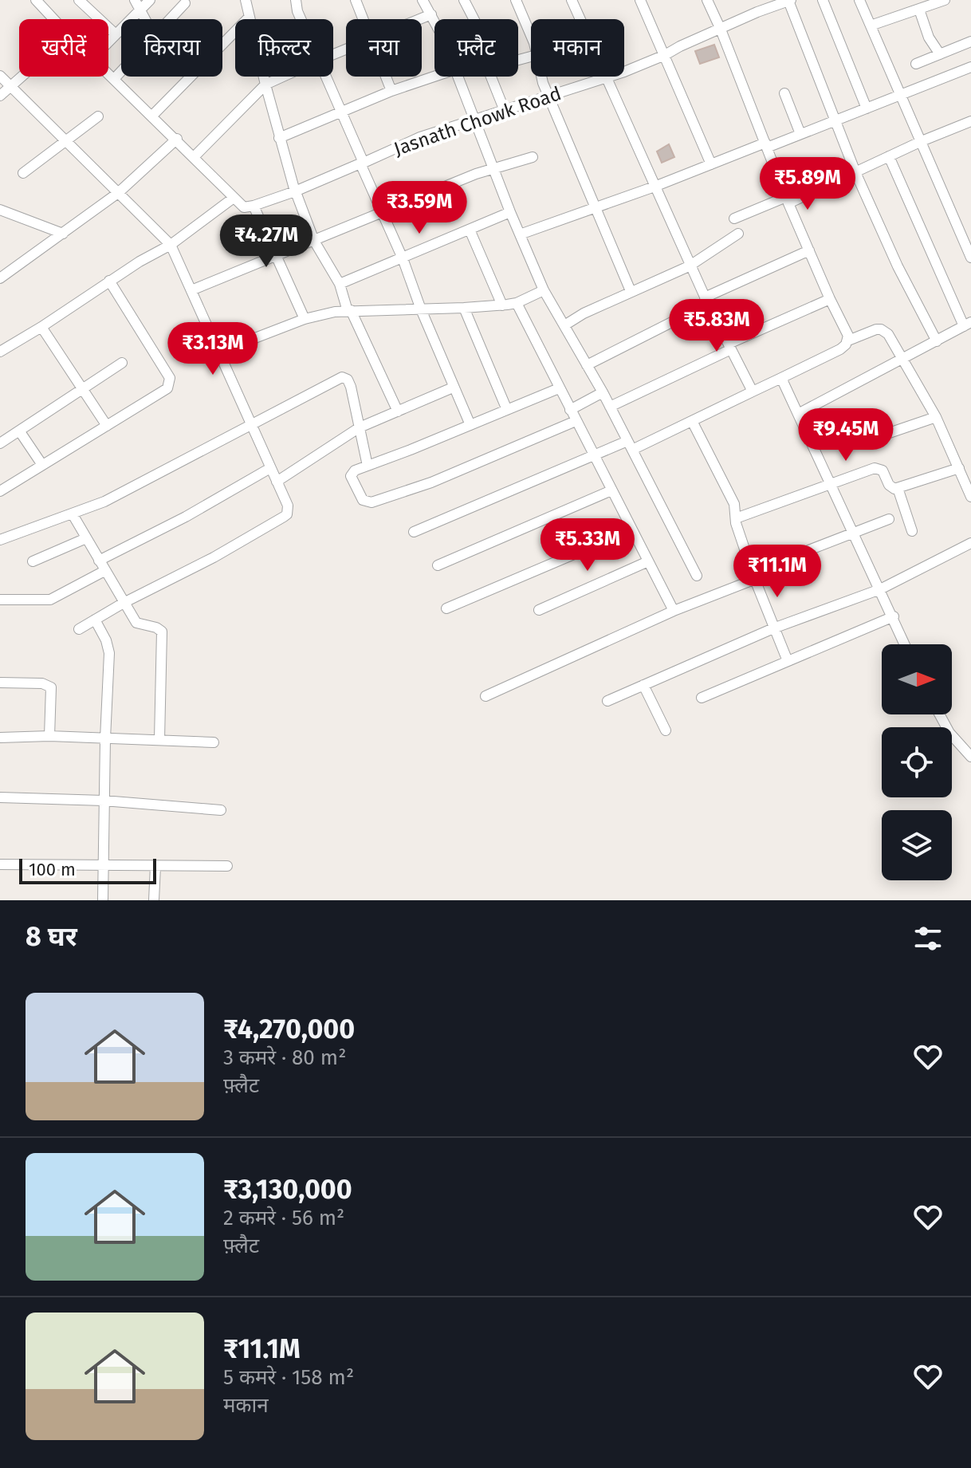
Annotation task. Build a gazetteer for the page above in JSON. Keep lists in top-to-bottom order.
{
  "streets": {
    "street": ["Jasnath Chowk Road"]
  },
  "scale_bar": "100 m",
  "north": "right",
  "page": {
    "chip": [
      "खरीदें",
      "किराया",
      "फ़िल्टर",
      "नया",
      "फ़्लैट",
      "मकान"
    ],
    "price": [
      "₹5.89M",
      "₹3.59M",
      "₹4.27M",
      "₹5.83M",
      "₹3.13M",
      "₹9.45M",
      "₹5.33M",
      "₹11.1M"
    ],
    "scale": "100 m",
    "heading": "8 घर",
    "list": [
      {
        "name": "₹4,270,000",
        "note": "3 कमरे · 80 m² · फ़्लैट"
      },
      {
        "name": "₹3,130,000",
        "note": "2 कमरे · 56 m² · फ़्लैट"
      },
      {
        "name": "₹11.1M",
        "note": "5 कमरे · 158 m² · मकान"
      }
    ]
  }
}
